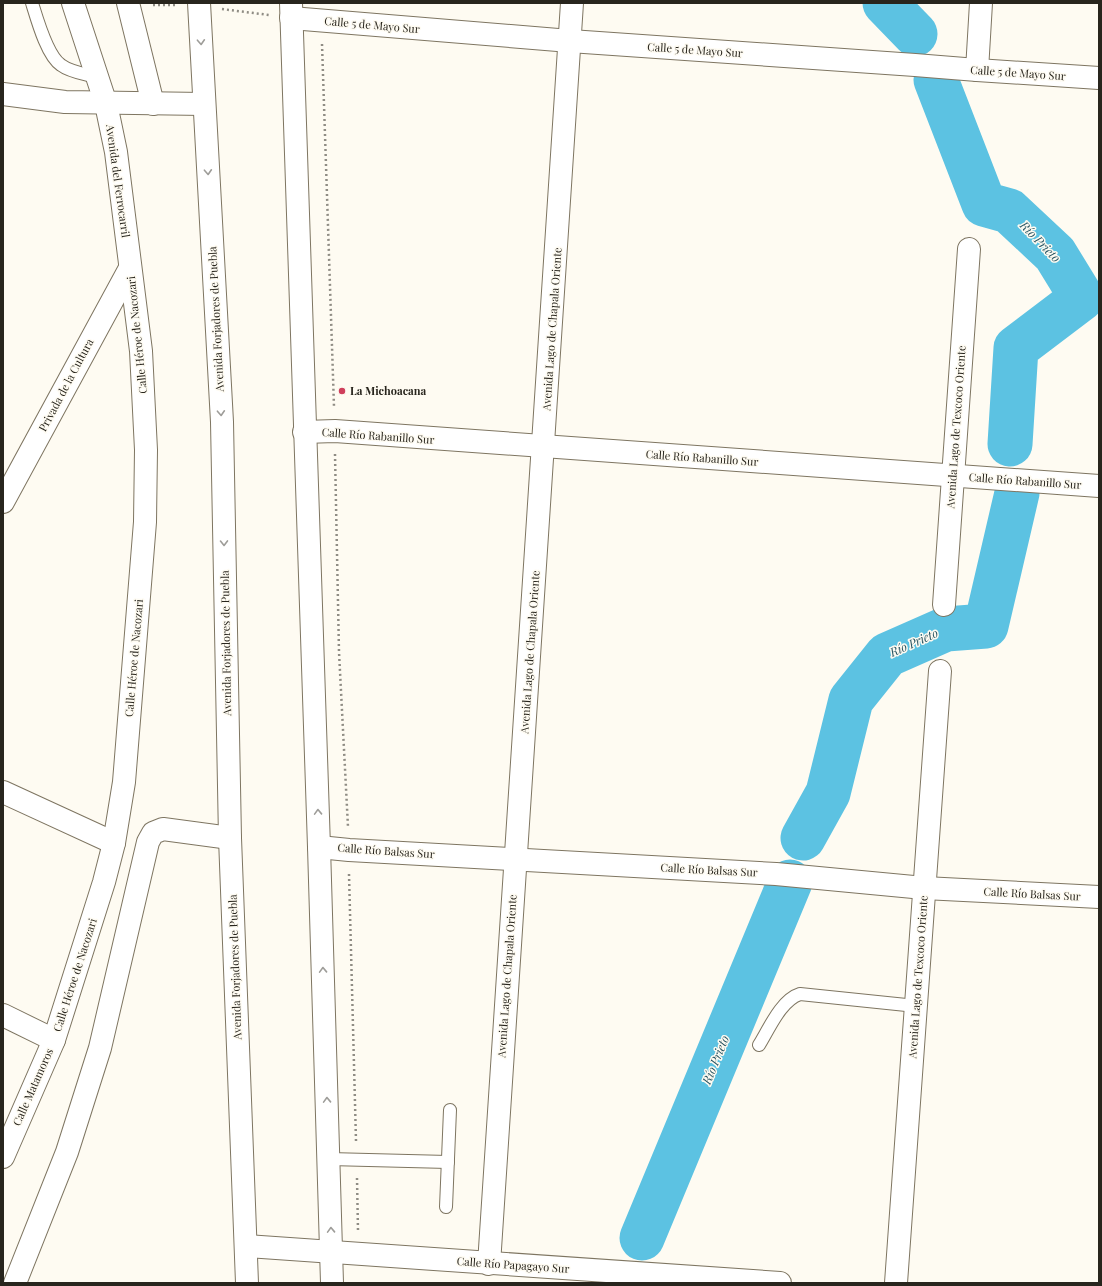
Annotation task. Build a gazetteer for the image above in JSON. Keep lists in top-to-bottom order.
{
  "streets": {
    "street": [
      "Calle 5 de Mayo Sur",
      "Avenida del Ferrocarril",
      "Avenida Forjadores de Puebla",
      "Avenida Lago de Chapala Oriente",
      "Calle Héroe de Nacozari",
      "Privada de la Cultura",
      "Avenida Lago de Texcoco Oriente",
      "Calle Río Rabanillo Sur",
      "Calle Río Balsas Sur",
      "Calle Matamoros",
      "Calle Río Papagayo Sur"
    ]
  },
  "crossings": [
    ["Calle 5 de Mayo Sur", "Avenida Lago de Chapala Oriente"],
    ["Avenida del Ferrocarril", "Calle Héroe de Nacozari"],
    ["Avenida del Ferrocarril", "Privada de la Cultura"],
    ["Avenida Forjadores de Puebla", "Calle Río Papagayo Sur"],
    ["Avenida Lago de Chapala Oriente", "Calle Río Rabanillo Sur"],
    ["Avenida Lago de Chapala Oriente", "Calle Río Balsas Sur"],
    ["Avenida Lago de Chapala Oriente", "Calle Río Papagayo Sur"],
    ["Calle Héroe de Nacozari", "Privada de la Cultura"],
    ["Calle Héroe de Nacozari", "Calle Matamoros"],
    ["Avenida Lago de Texcoco Oriente", "Calle Río Rabanillo Sur"],
    ["Avenida Lago de Texcoco Oriente", "Calle Río Balsas Sur"]
  ],
  "water": ["Río Prieto"],
  "places": ["La Michoacana"]
}
